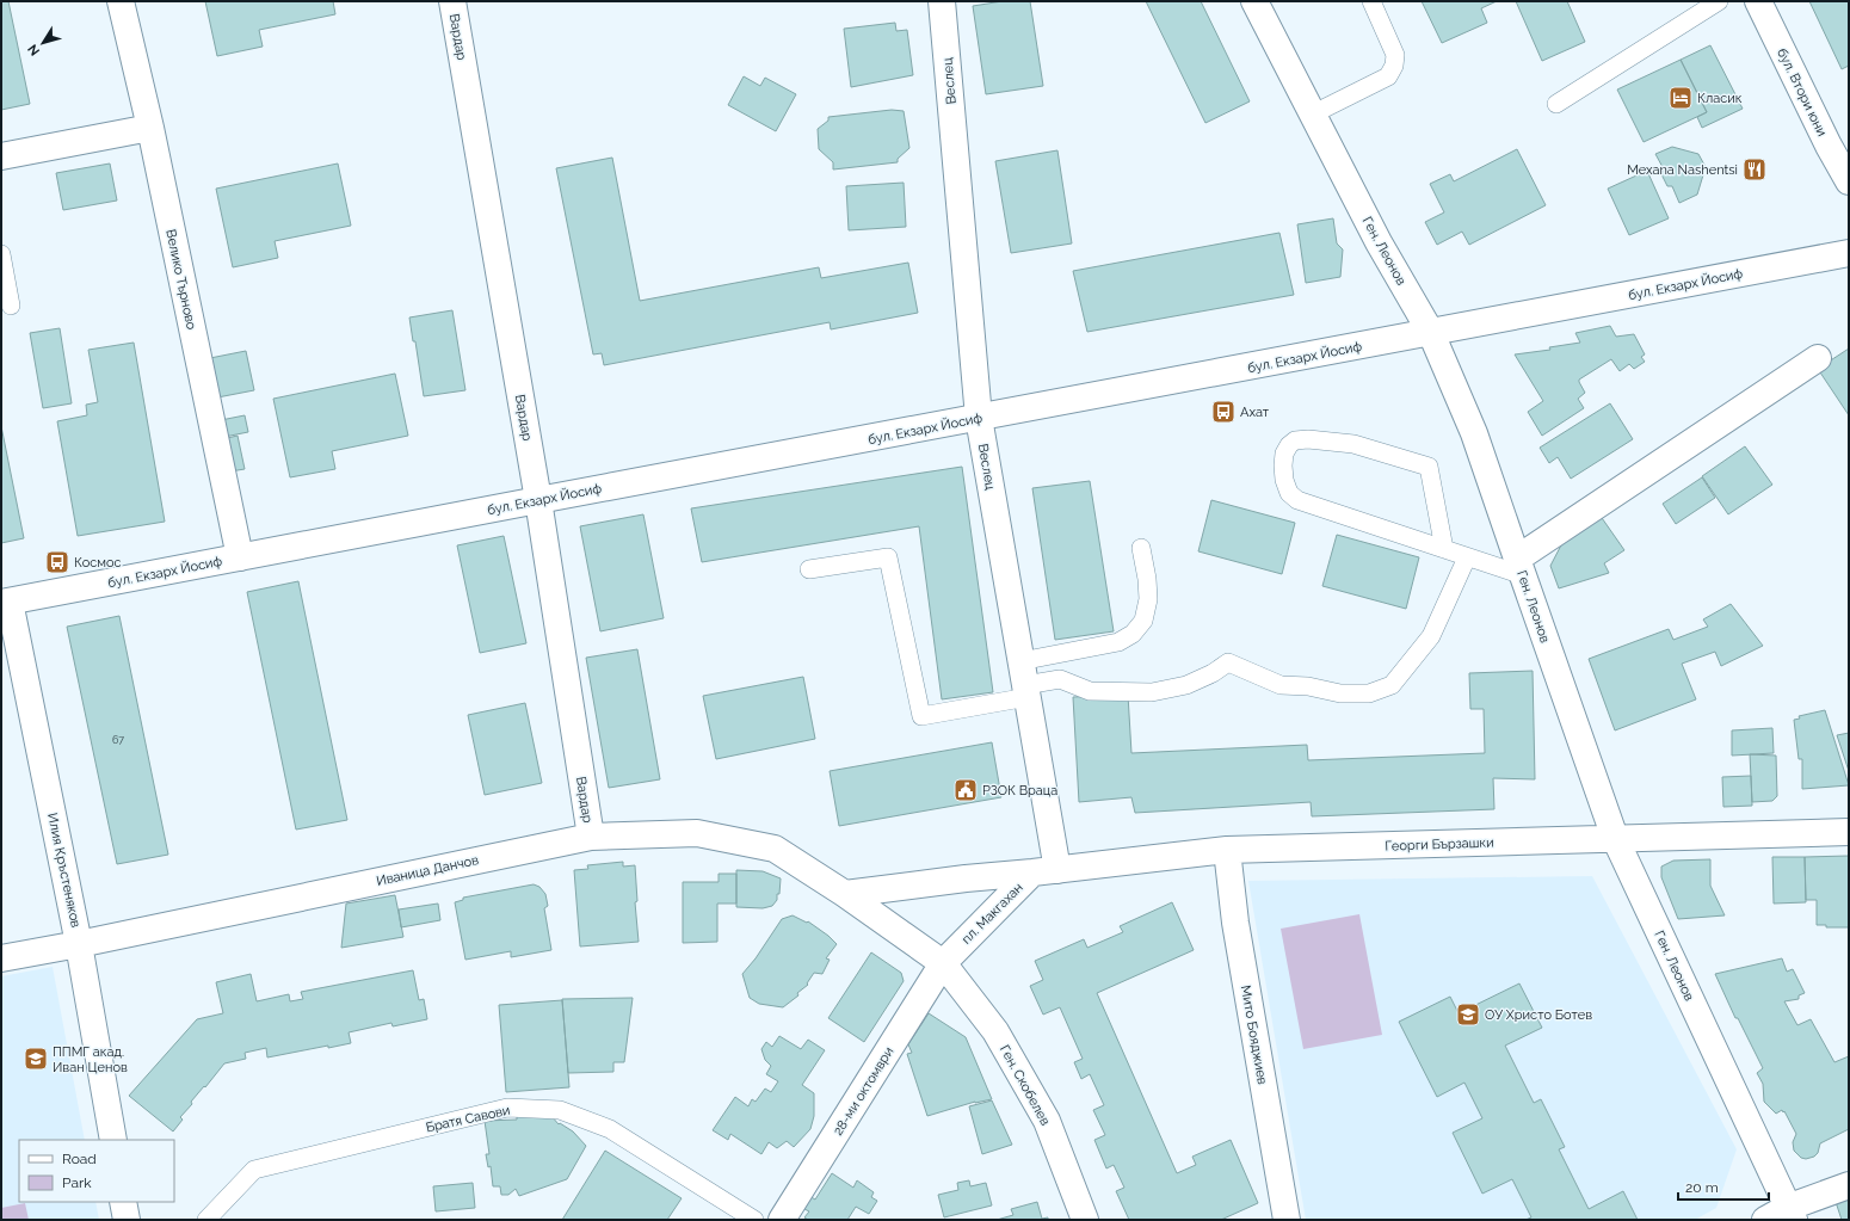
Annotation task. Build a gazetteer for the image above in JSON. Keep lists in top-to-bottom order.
{
  "streets": {
    "street": [
      "Вардар",
      "Веслец",
      "бул. Втори юни",
      "Ген. Леонов",
      "Велико Търново",
      "бул. Екзарх Йосиф",
      "Георги Бързашки",
      "Илия Кръстеняков",
      "Иваница Данчов",
      "пл. Макгахан",
      "Мито Бояджиев",
      "Ген. Скобелев",
      "28-ми октомври"
    ],
    "lane": ["Братя Савови"]
  },
  "crossings": [
    ["Вардар", "бул. Екзарх Йосиф"],
    ["Вардар", "Иваница Данчов"],
    ["Веслец", "бул. Екзарх Йосиф"],
    ["Веслец", "Георги Бързашки"],
    ["Ген. Леонов", "бул. Екзарх Йосиф"],
    ["Ген. Леонов", "Георги Бързашки"],
    ["Велико Търново", "бул. Екзарх Йосиф"],
    ["бул. Екзарх Йосиф", "Илия Кръстеняков"],
    ["Георги Бързашки", "пл. Макгахан"],
    ["Георги Бързашки", "Мито Бояджиев"],
    ["Илия Кръстеняков", "Иваница Данчов"],
    ["Иваница Данчов", "пл. Макгахан"],
    ["пл. Макгахан", "Ген. Скобелев"],
    ["пл. Макгахан", "28-ми октомври"],
    ["Ген. Скобелев", "28-ми октомври"]
  ],
  "places": {
    "hotel": ["Класик"],
    "restaurant": ["Mexana Nashentsi"],
    "bus stop": ["Ахат", "Космос"],
    "public building": ["РЗОК Враца"],
    "school or university": ["ОУ Христо Ботев", "ППМГ акад. Иван Ценов"]
  },
  "house_numbers": ["67"],
  "legend": ["Road", "Park"],
  "scale_bar": "20 m",
  "north": "bottom left"
}
